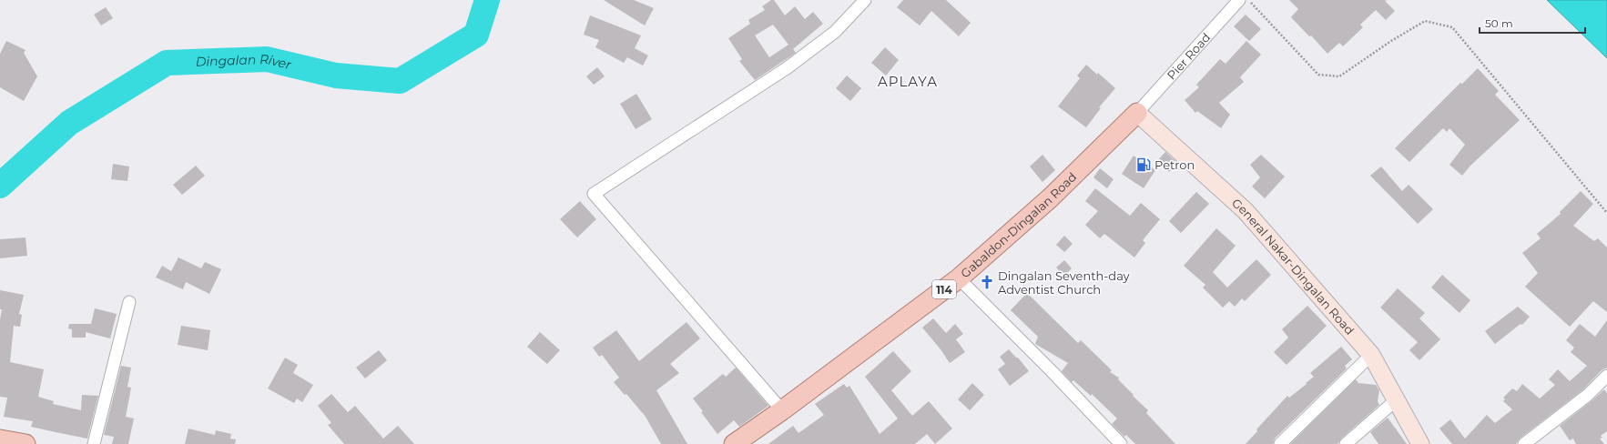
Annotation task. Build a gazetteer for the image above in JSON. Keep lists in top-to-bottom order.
{
  "streets": {
    "main road": ["Gabaldon-Dingalan Road", "General Nakar-Dingalan Road", "114"],
    "street": ["Pier Road"]
  },
  "crossings": [
    ["Pier Road", "Gabaldon-Dingalan Road"],
    ["Pier Road", "General Nakar-Dingalan Road"],
    ["Gabaldon-Dingalan Road", "General Nakar-Dingalan Road"]
  ],
  "districts": ["APLAYA"],
  "water": ["Dingalan River"],
  "places": {
    "fuel station": ["Petron"],
    "church": ["Dingalan Seventh-day Adventist Church"]
  },
  "scale_bar": "50 m"
}
